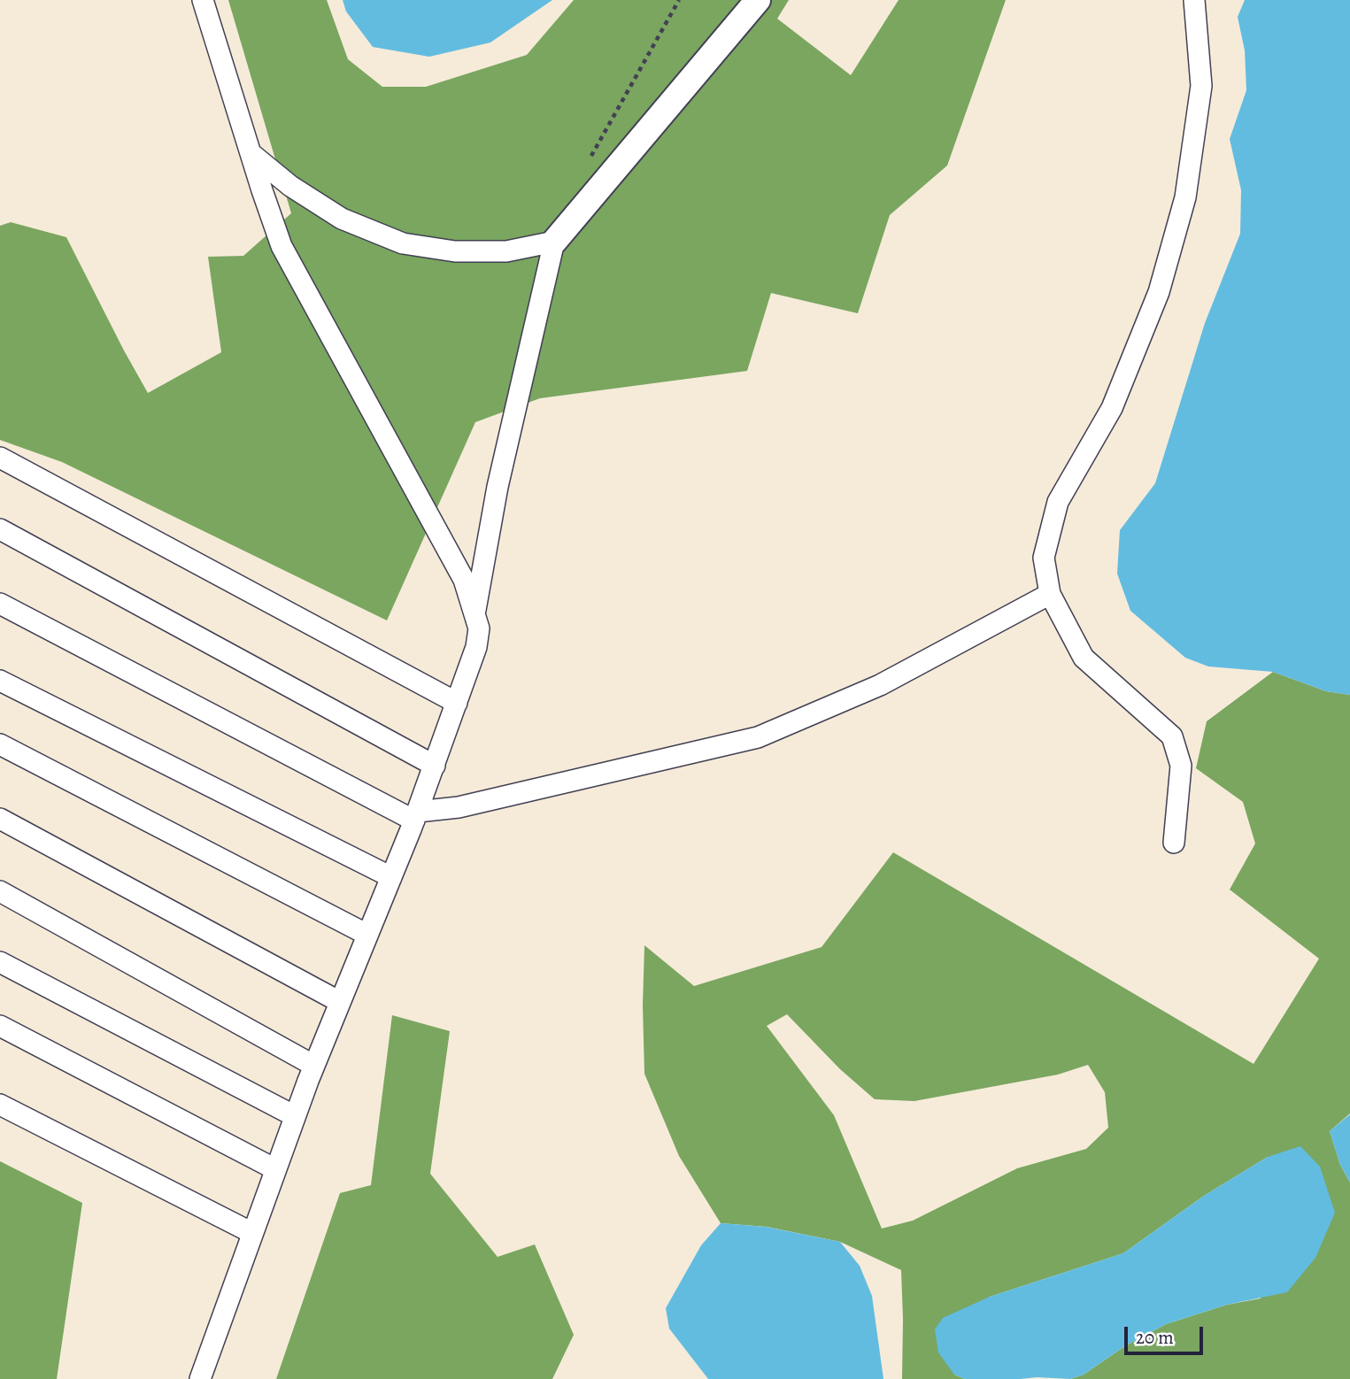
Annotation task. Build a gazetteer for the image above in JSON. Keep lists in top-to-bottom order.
{
  "scale_bar": "20 m"
}
